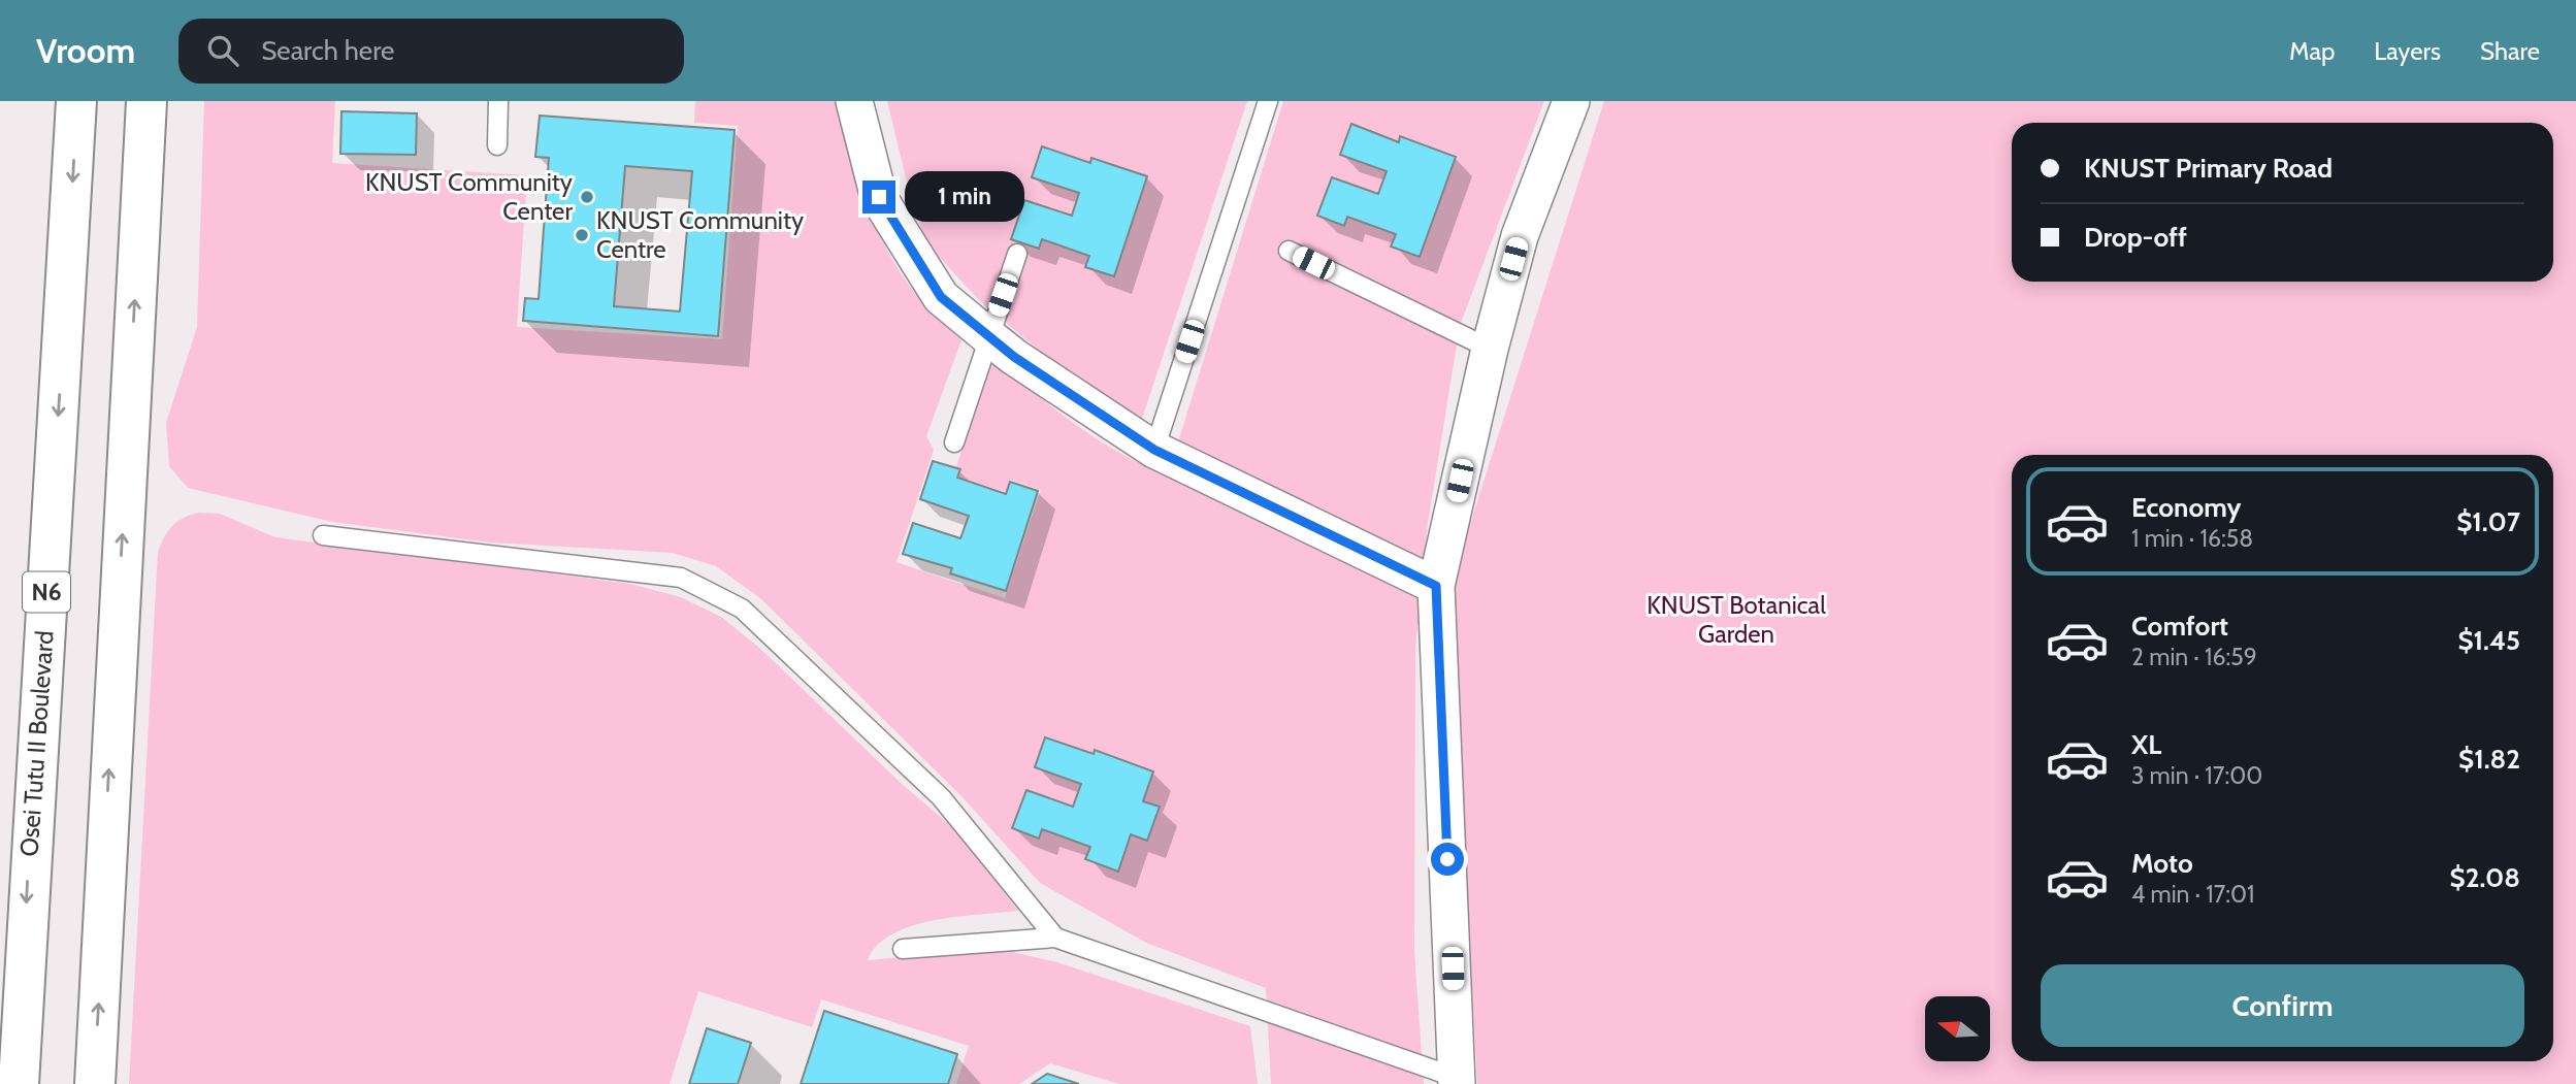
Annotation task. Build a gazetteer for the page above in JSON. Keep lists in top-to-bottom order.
{
  "streets": {
    "highway": ["N6", "Osei Tutu II Boulevard"]
  },
  "parks": ["KNUST Botanical Garden"],
  "places": ["KNUST Community Center", "KNUST Community Centre"],
  "north": "left",
  "page": {
    "header": "Vroom",
    "search": "Search here",
    "nav": ["Map", "Layers", "Share"],
    "banner": ["KNUST Primary Road", "Drop-off"],
    "bubble": "1 min",
    "list": [
      {
        "name": "Economy",
        "note": "1 min · 16:58",
        "value": "$1.07"
      },
      {
        "name": "Comfort",
        "note": "2 min · 16:59",
        "value": "$1.45"
      },
      {
        "name": "XL",
        "note": "3 min · 17:00",
        "value": "$1.82"
      },
      {
        "name": "Moto",
        "note": "4 min · 17:01",
        "value": "$2.08"
      }
    ],
    "buttons": "Confirm"
  }
}
